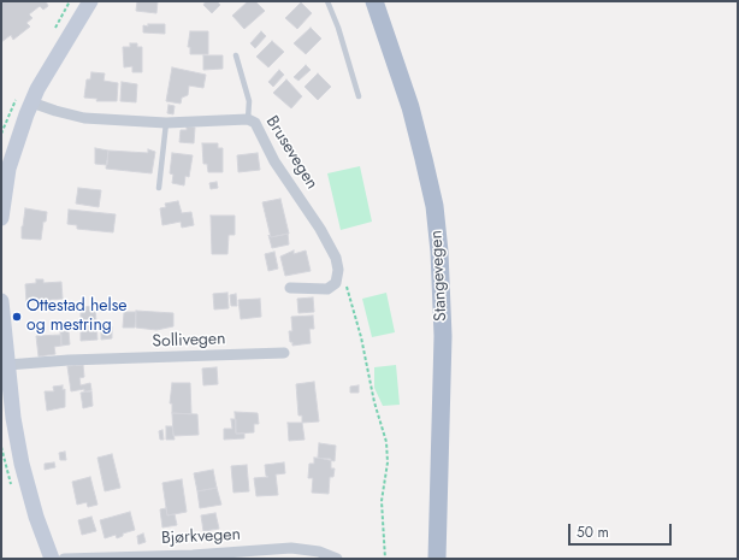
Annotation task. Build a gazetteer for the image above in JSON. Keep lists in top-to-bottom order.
{
  "streets": {
    "main road": ["Stangevegen"],
    "street": ["Brusevegen", "Sollivegen", "Bjørkvegen"]
  },
  "places": ["Ottestad helse og mestring"],
  "scale_bar": "50 m"
}
